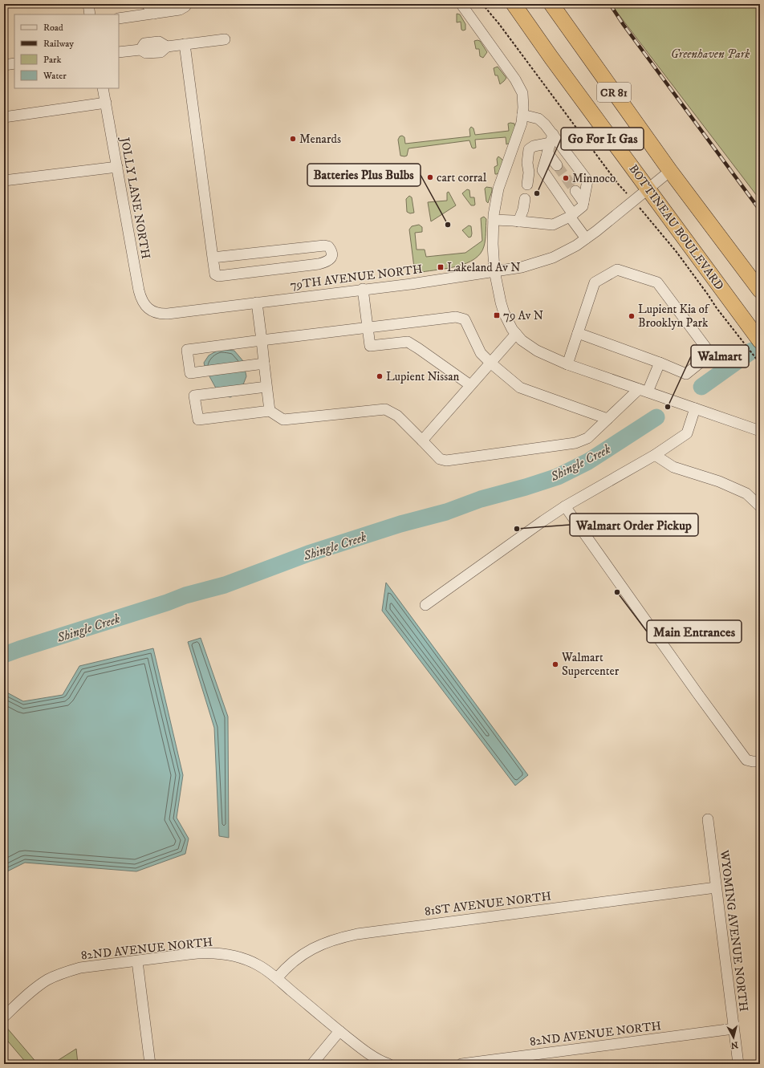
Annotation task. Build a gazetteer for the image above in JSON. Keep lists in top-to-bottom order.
{
  "streets": {
    "highway": ["CR 81", "BOTTINEAU BOULEVARD"],
    "street": [
      "JOLLY LANE NORTH",
      "79TH AVENUE NORTH",
      "81ST AVENUE NORTH",
      "WYOMING AVENUE NORTH",
      "82ND AVENUE NORTH"
    ]
  },
  "crossings": [
    ["CR 81", "79TH AVENUE NORTH"],
    ["JOLLY LANE NORTH", "79TH AVENUE NORTH"],
    ["BOTTINEAU BOULEVARD", "79TH AVENUE NORTH"],
    ["81ST AVENUE NORTH", "WYOMING AVENUE NORTH"],
    ["81ST AVENUE NORTH", "82ND AVENUE NORTH"],
    ["WYOMING AVENUE NORTH", "82ND AVENUE NORTH"]
  ],
  "water": ["Shingle Creek"],
  "parks": ["Greenhaven Park"],
  "places": {
    "other": [
      "Menards",
      "cart corral",
      "Minnoco",
      "Go For It Gas",
      "Batteries Plus Bulbs",
      "Lupient Kia of Brooklyn Park",
      "Lupient Nissan",
      "Walmart",
      "Walmart Order Pickup",
      "Main Entrances",
      "Walmart Supercenter"
    ],
    "transit": ["Lakeland Av N", "79 Av N"]
  },
  "legend": [
    "Road",
    "Railway",
    "Park",
    "Water"
  ],
  "north": "bottom"
}
